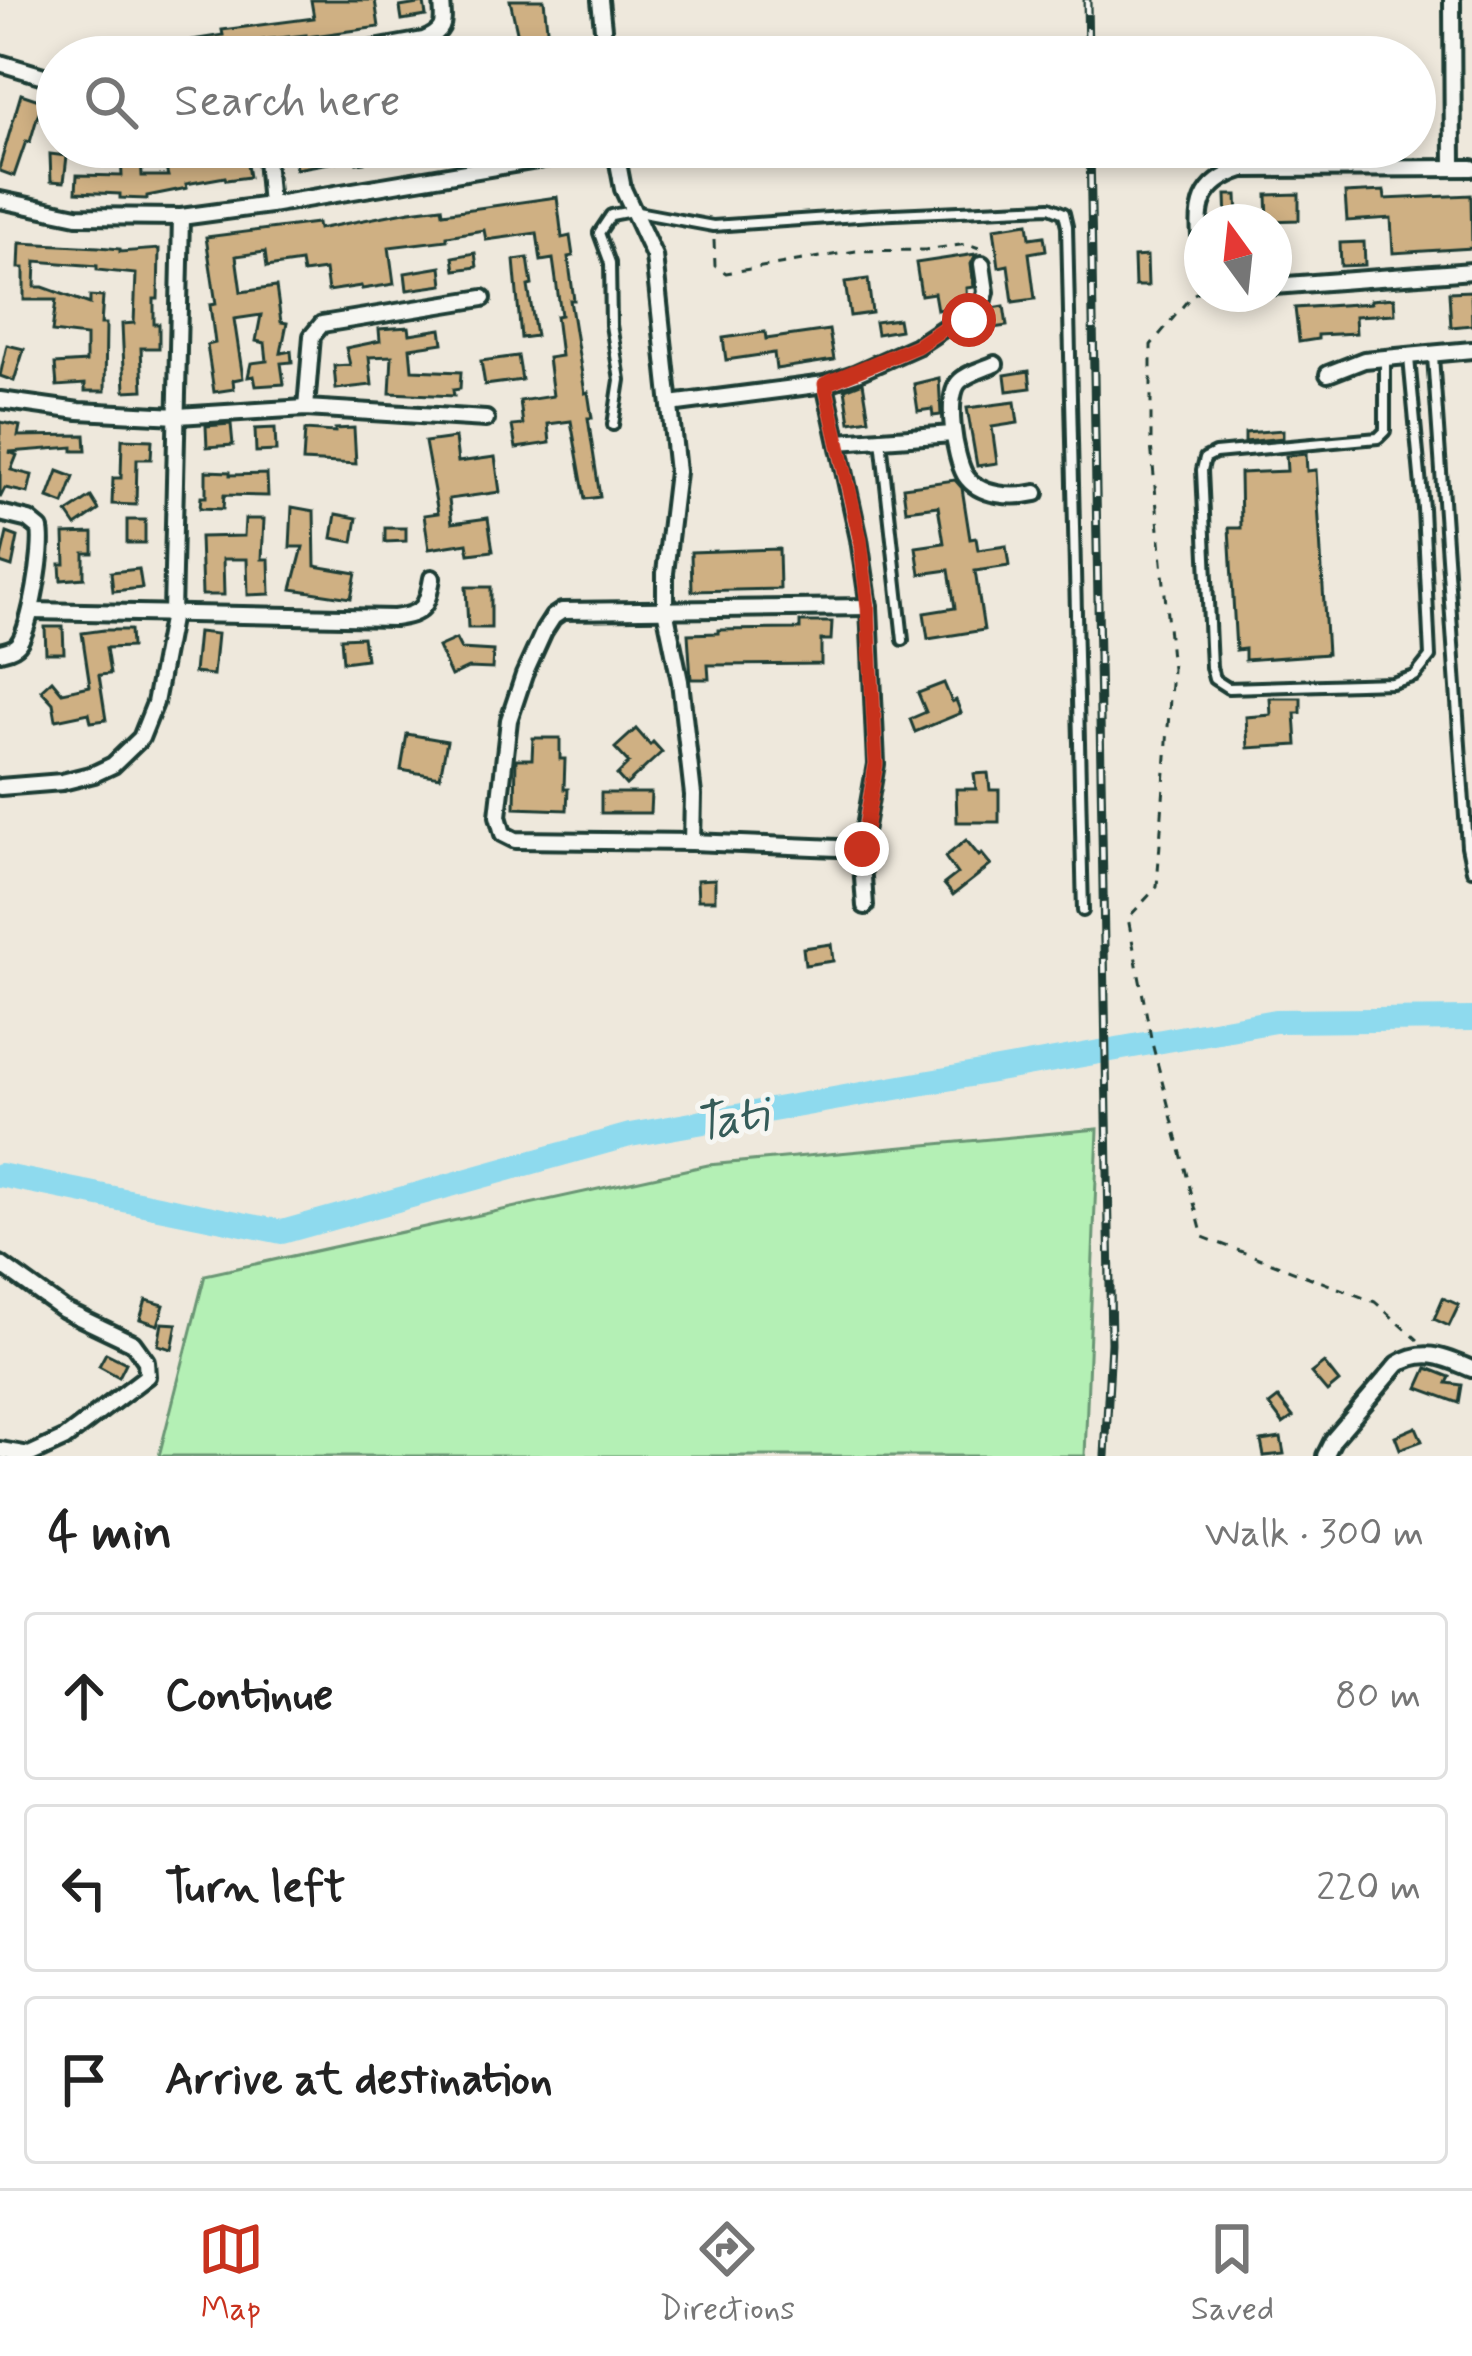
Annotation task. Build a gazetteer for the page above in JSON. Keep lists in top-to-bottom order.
{
  "water": ["Tati"],
  "north": "top",
  "page": {
    "search": "Search here",
    "heading": ["4 min", "Walk · 300 m"],
    "list": [
      ["Continue", "80 m"],
      ["Turn left", "220 m"],
      "Arrive at destination"
    ],
    "nav": ["Map", "Directions", "Saved"]
  }
}
